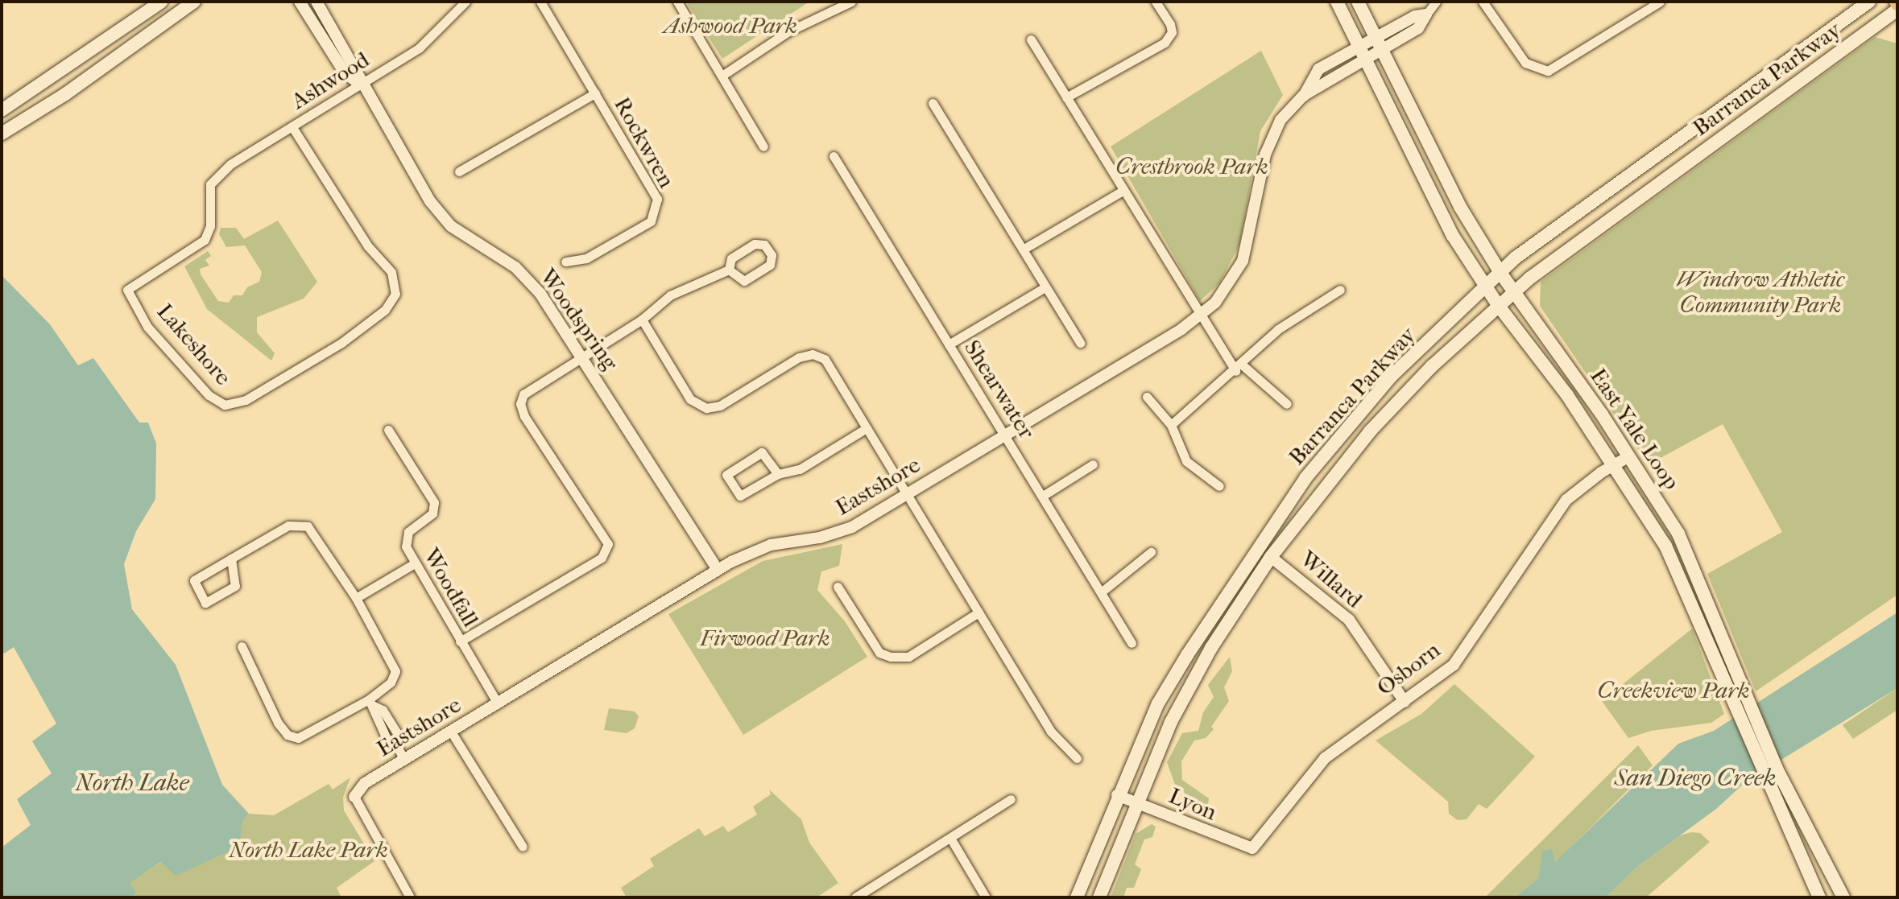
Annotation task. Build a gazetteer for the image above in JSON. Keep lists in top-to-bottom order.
{
  "streets": {
    "main road": ["Barranca Parkway", "East Yale Loop"],
    "street": [
      "Ashwood",
      "Rockwren",
      "Woodspring",
      "Lakeshore",
      "Shearwater",
      "Eastshore",
      "Willard",
      "Woodfall",
      "Osborn",
      "Lyon"
    ]
  },
  "crossings": [
    ["Barranca Parkway", "East Yale Loop"],
    ["Barranca Parkway", "Willard"],
    ["Barranca Parkway", "Lyon"],
    ["Ashwood", "Woodspring"],
    ["Ashwood", "Lakeshore"],
    ["Woodspring", "Eastshore"],
    ["Shearwater", "Eastshore"],
    ["East Yale Loop", "Eastshore"],
    ["East Yale Loop", "Osborn"],
    ["Eastshore", "Woodfall"],
    ["Willard", "Osborn"],
    ["Osborn", "Lyon"]
  ],
  "water": ["San Diego Creek", "North Lake"],
  "parks": [
    "Ashwood Park",
    "Crestbrook Park",
    "Windrow Athletic Community Park",
    "Firwood Park",
    "Creekview Park",
    "North Lake Park"
  ]
}
